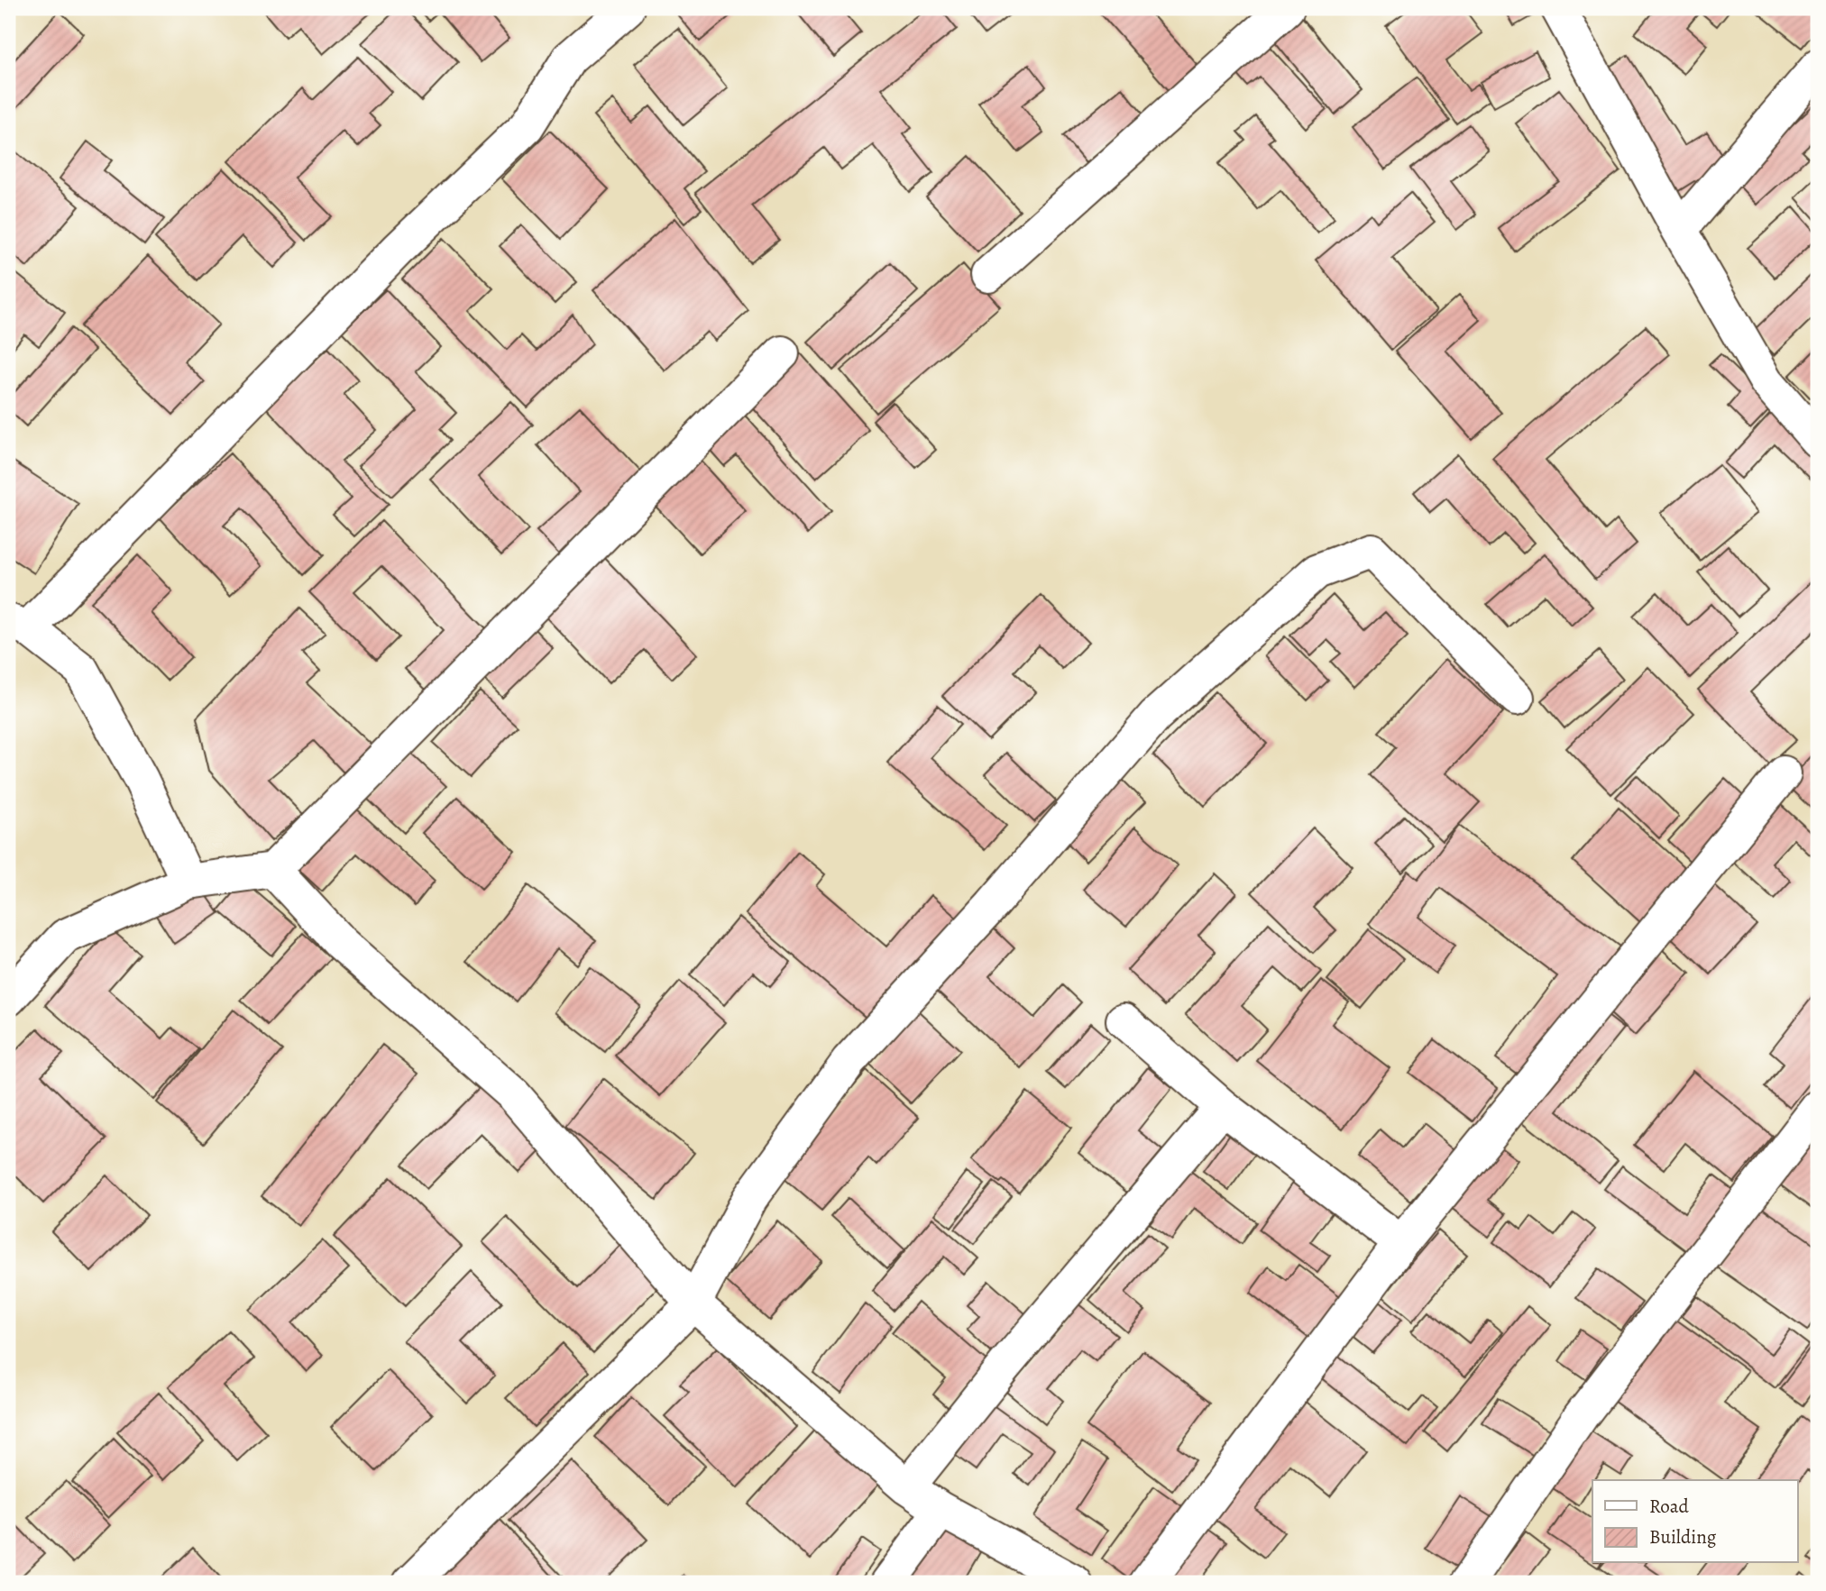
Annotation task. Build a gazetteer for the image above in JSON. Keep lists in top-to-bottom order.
{
  "legend": ["Road", "Building"]
}
